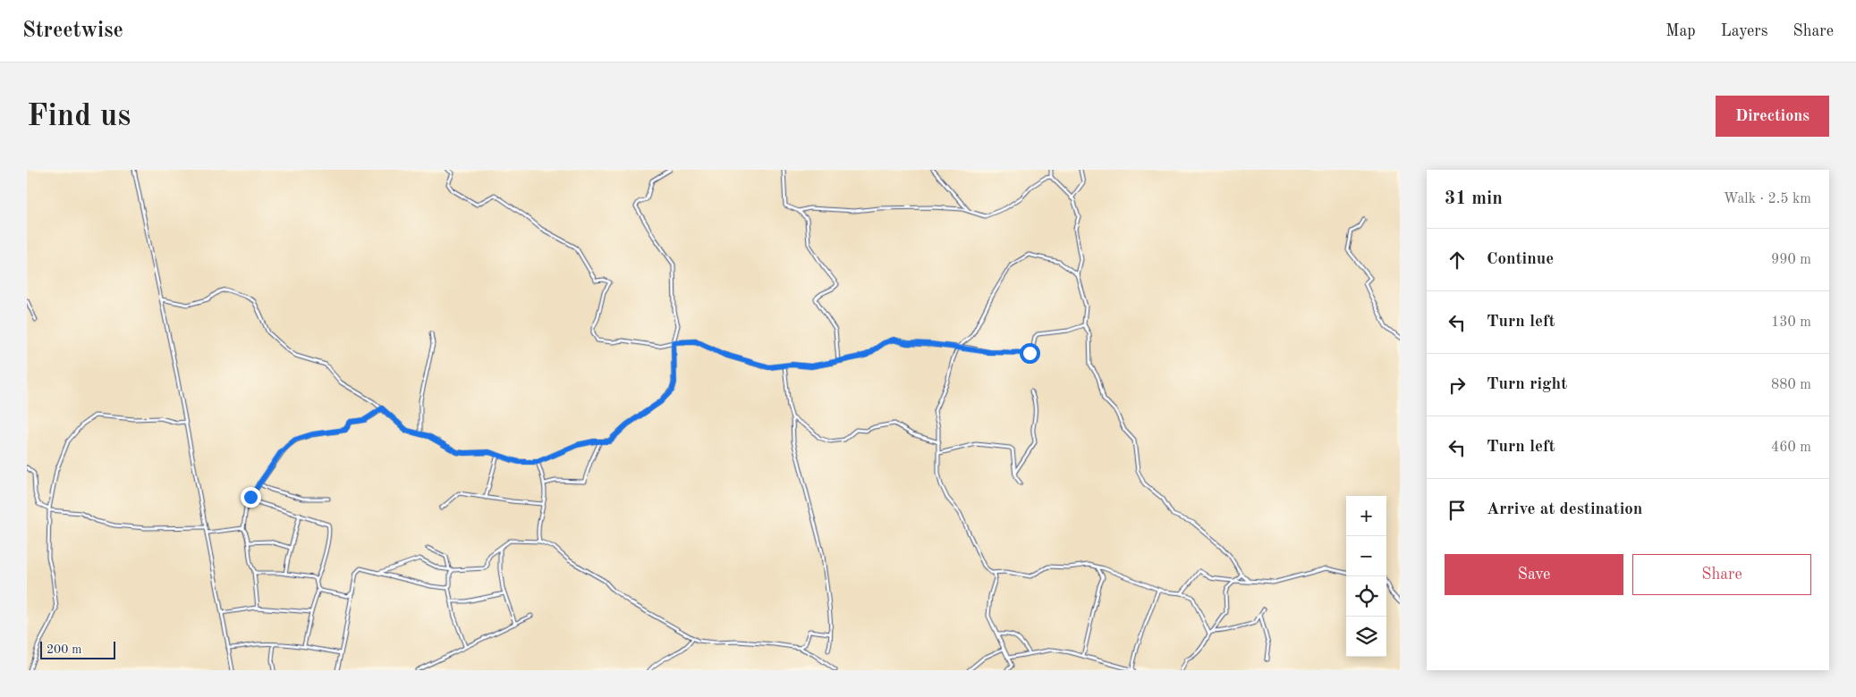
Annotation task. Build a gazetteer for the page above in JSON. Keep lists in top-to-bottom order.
{
  "scale_bar": "200 m",
  "page": {
    "header": "Streetwise",
    "nav": ["Map", "Layers", "Share"],
    "buttons": [
      "Directions",
      ["Save", "Share"]
    ],
    "title": "Find us",
    "heading": ["31 min", "Walk · 2.5 km"],
    "list": [
      ["Continue", "990 m"],
      ["Turn left", "130 m"],
      ["Turn right", "880 m"],
      ["Turn left", "460 m"],
      "Arrive at destination"
    ],
    "map_buttons": ["+", "−"],
    "scale": "200 m"
  }
}
